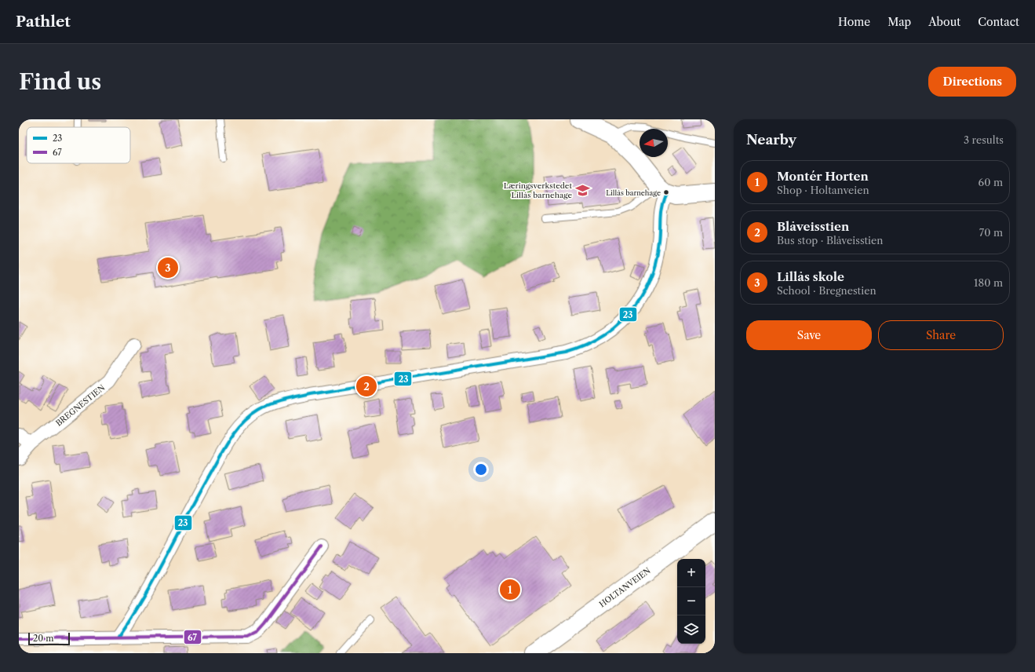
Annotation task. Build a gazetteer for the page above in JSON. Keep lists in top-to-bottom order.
{
  "streets": {
    "main road": ["HOLTANVEIEN"],
    "street": ["BREGNESTIEN"]
  },
  "places": {
    "school or university": ["Læringsverkstedet Lillås barnehage"],
    "other": ["Lillås barnehage"]
  },
  "lines": ["transit line 23", "transit line 67"],
  "legend": ["23", "67"],
  "scale_bar": "20 m",
  "north": "left",
  "page": {
    "header": "Pathlet",
    "nav": [
      "Home",
      "Map",
      "About",
      "Contact"
    ],
    "buttons": [
      "Directions",
      ["Save", "Share"]
    ],
    "title": "Find us",
    "heading": ["Nearby", "3 results"],
    "list": [
      {
        "mark": "1",
        "name": "Montér Horten",
        "note": "Shop · Holtanveien",
        "value": "60 m"
      },
      {
        "mark": "2",
        "name": "Blåveisstien",
        "note": "Bus stop · Blåveisstien",
        "value": "70 m"
      },
      {
        "mark": "3",
        "name": "Lillås skole",
        "note": "School · Bregnestien",
        "value": "180 m"
      }
    ],
    "pins": ["3", "2", "1"],
    "map_buttons": ["+", "−"],
    "scale": "20 m"
  }
}
